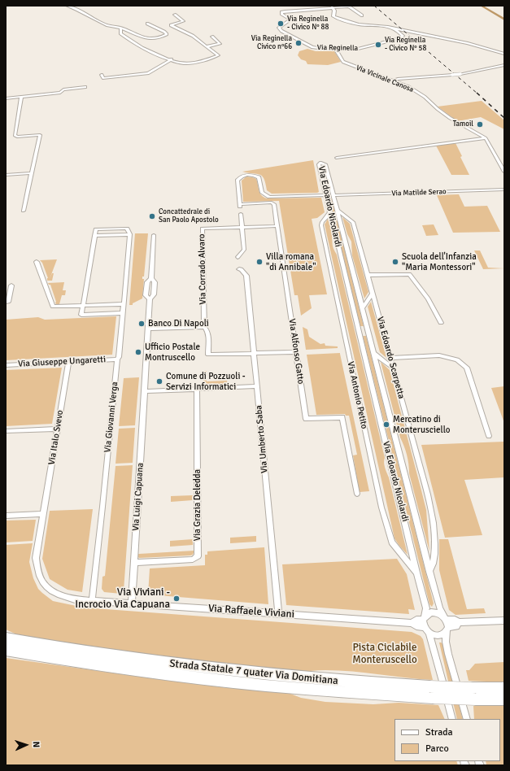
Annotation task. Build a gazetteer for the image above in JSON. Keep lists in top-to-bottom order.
{
  "streets": {
    "highway": ["Strada Statale 7 quater Via Domitiana"],
    "street": [
      "Via Reginella",
      "Via Vicinale Canosa",
      "Via Matilde Serao",
      "Via Edoardo Nicolardi",
      "Via Corrado Alvaro",
      "Via Alfonso Gatto",
      "Via Edoardo Scarpetta",
      "Via Giuseppe Ungaretti",
      "Via Antonio Petito",
      "Via Giovanni Verga",
      "Via Italo Svevo",
      "Via Umberto Saba",
      "Via Luigi Capuana",
      "Via Grazia Deledda",
      "Via Raffaele Viviani"
    ]
  },
  "crossings": [
    ["Via Reginella", "Via Vicinale Canosa"],
    ["Via Matilde Serao", "Via Edoardo Nicolardi"],
    ["Via Edoardo Nicolardi", "Via Edoardo Scarpetta"],
    ["Via Edoardo Nicolardi", "Via Antonio Petito"],
    ["Via Corrado Alvaro", "Via Alfonso Gatto"],
    ["Via Corrado Alvaro", "Via Umberto Saba"],
    ["Via Giuseppe Ungaretti", "Via Giovanni Verga"],
    ["Via Giuseppe Ungaretti", "Via Italo Svevo"],
    ["Via Giovanni Verga", "Via Italo Svevo"],
    ["Via Giovanni Verga", "Via Raffaele Viviani"],
    ["Via Italo Svevo", "Via Raffaele Viviani"],
    ["Via Umberto Saba", "Via Raffaele Viviani"],
    ["Via Luigi Capuana", "Via Grazia Deledda"],
    ["Via Luigi Capuana", "Via Raffaele Viviani"]
  ],
  "parks": ["Pista Ciclabile Monteruscello"],
  "places": [
    "Via Reginella - Civico N° 88",
    "Via Reginella Civico n°66",
    "Via Reginella - Civico N° 58",
    "Tamoil",
    "Concattedrale di San Paolo Apostolo",
    "Villa romana \"di Annibale\"",
    "Scuola dell'Infanzia \"Maria Montessori\"",
    "Banco Di Napoli",
    "Ufficio Postale Montruscello",
    "Comune di Pozzuoli - Servizi Informatici",
    "Mercatino di Monterusciello",
    "Via Viviani - Incrocio Via Capuana"
  ],
  "legend": ["Strada", "Parco"],
  "north": "right"
}
